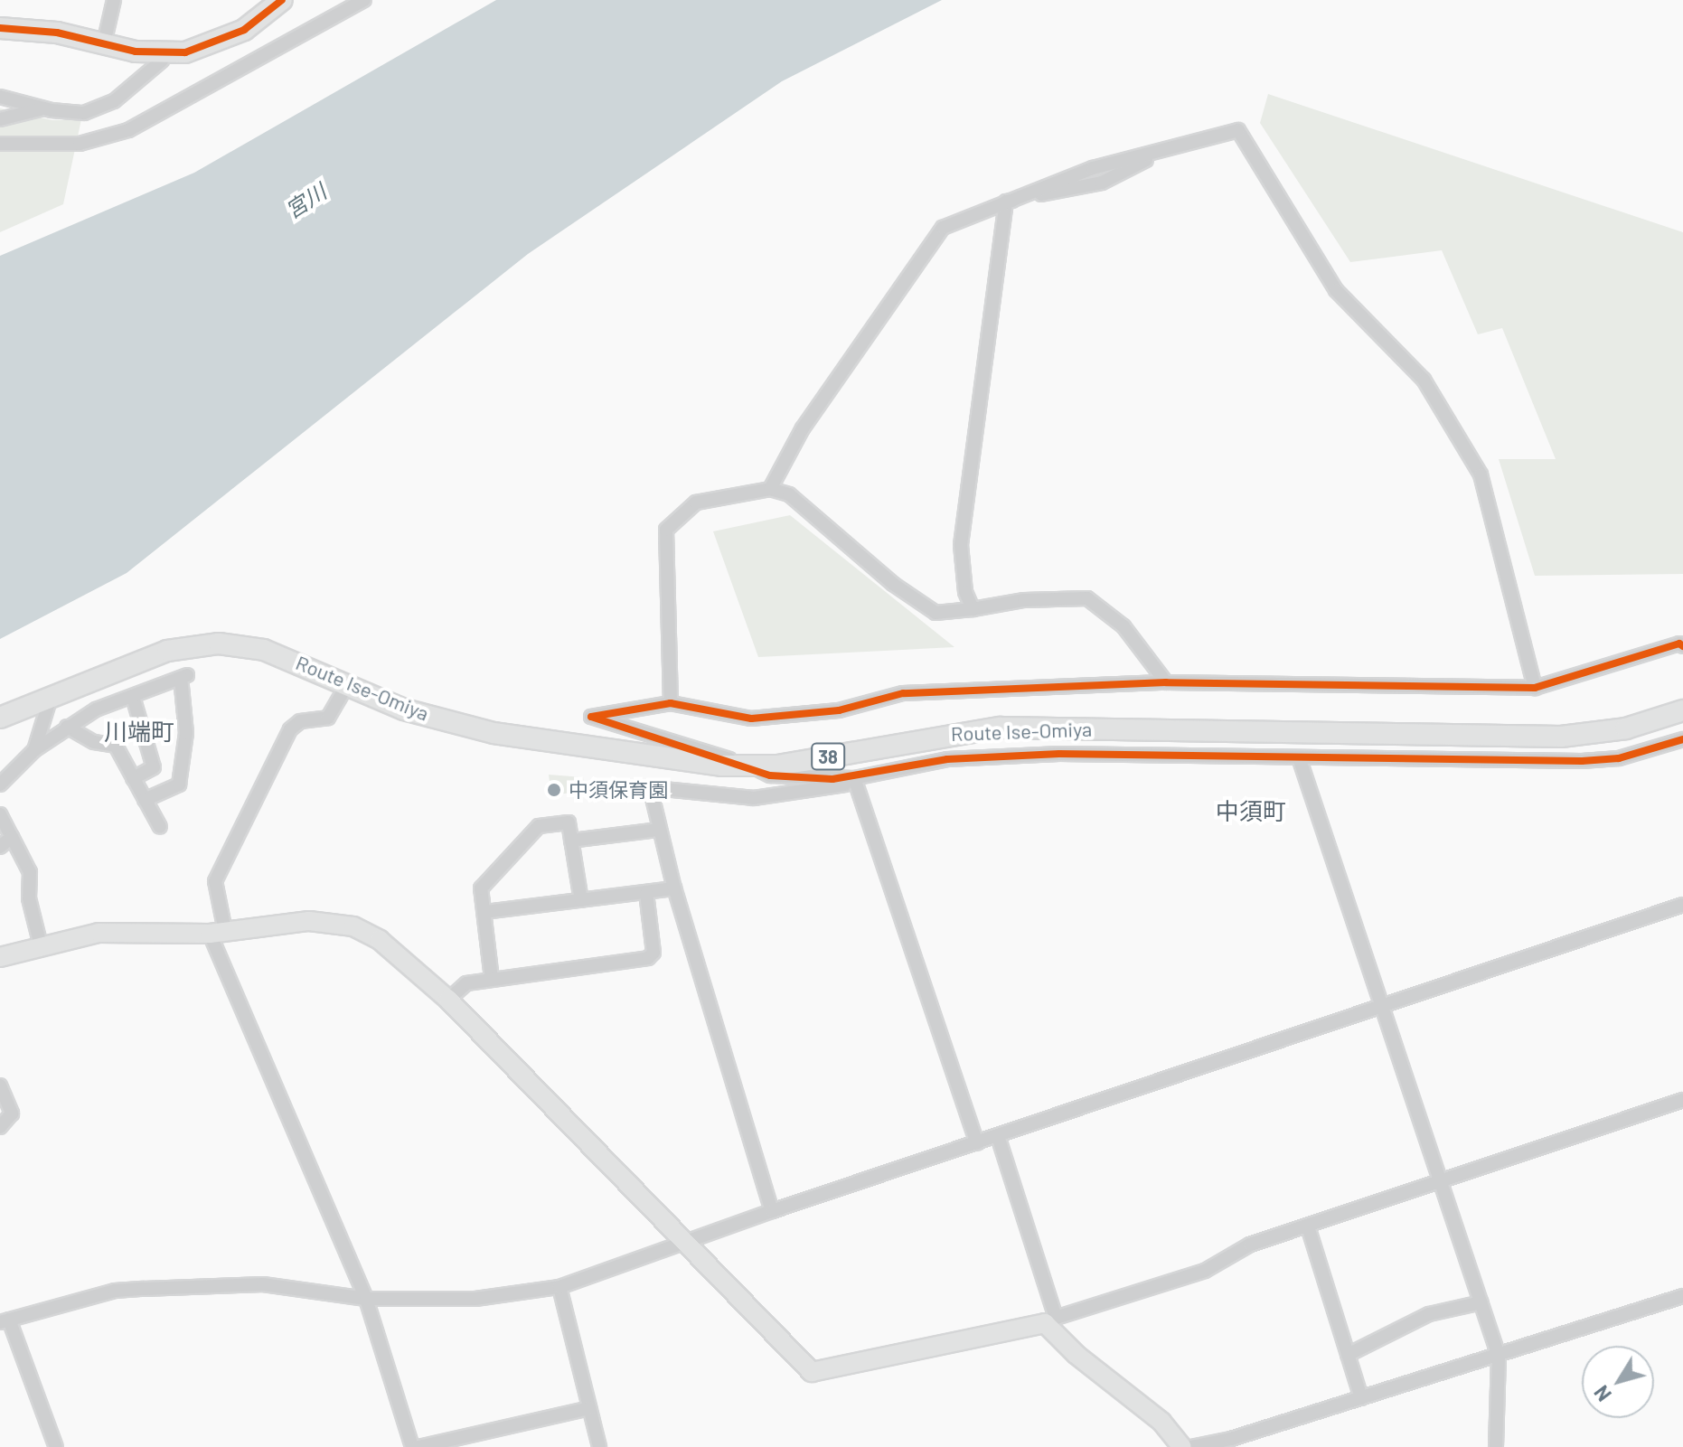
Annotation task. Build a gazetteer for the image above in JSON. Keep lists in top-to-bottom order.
{
  "streets": {
    "main road": ["Route Ise-Omiya", "38"]
  },
  "districts": ["川端町", "中須町"],
  "water": ["宮川"],
  "places": ["中須保育園"],
  "north": "bottom left"
}
